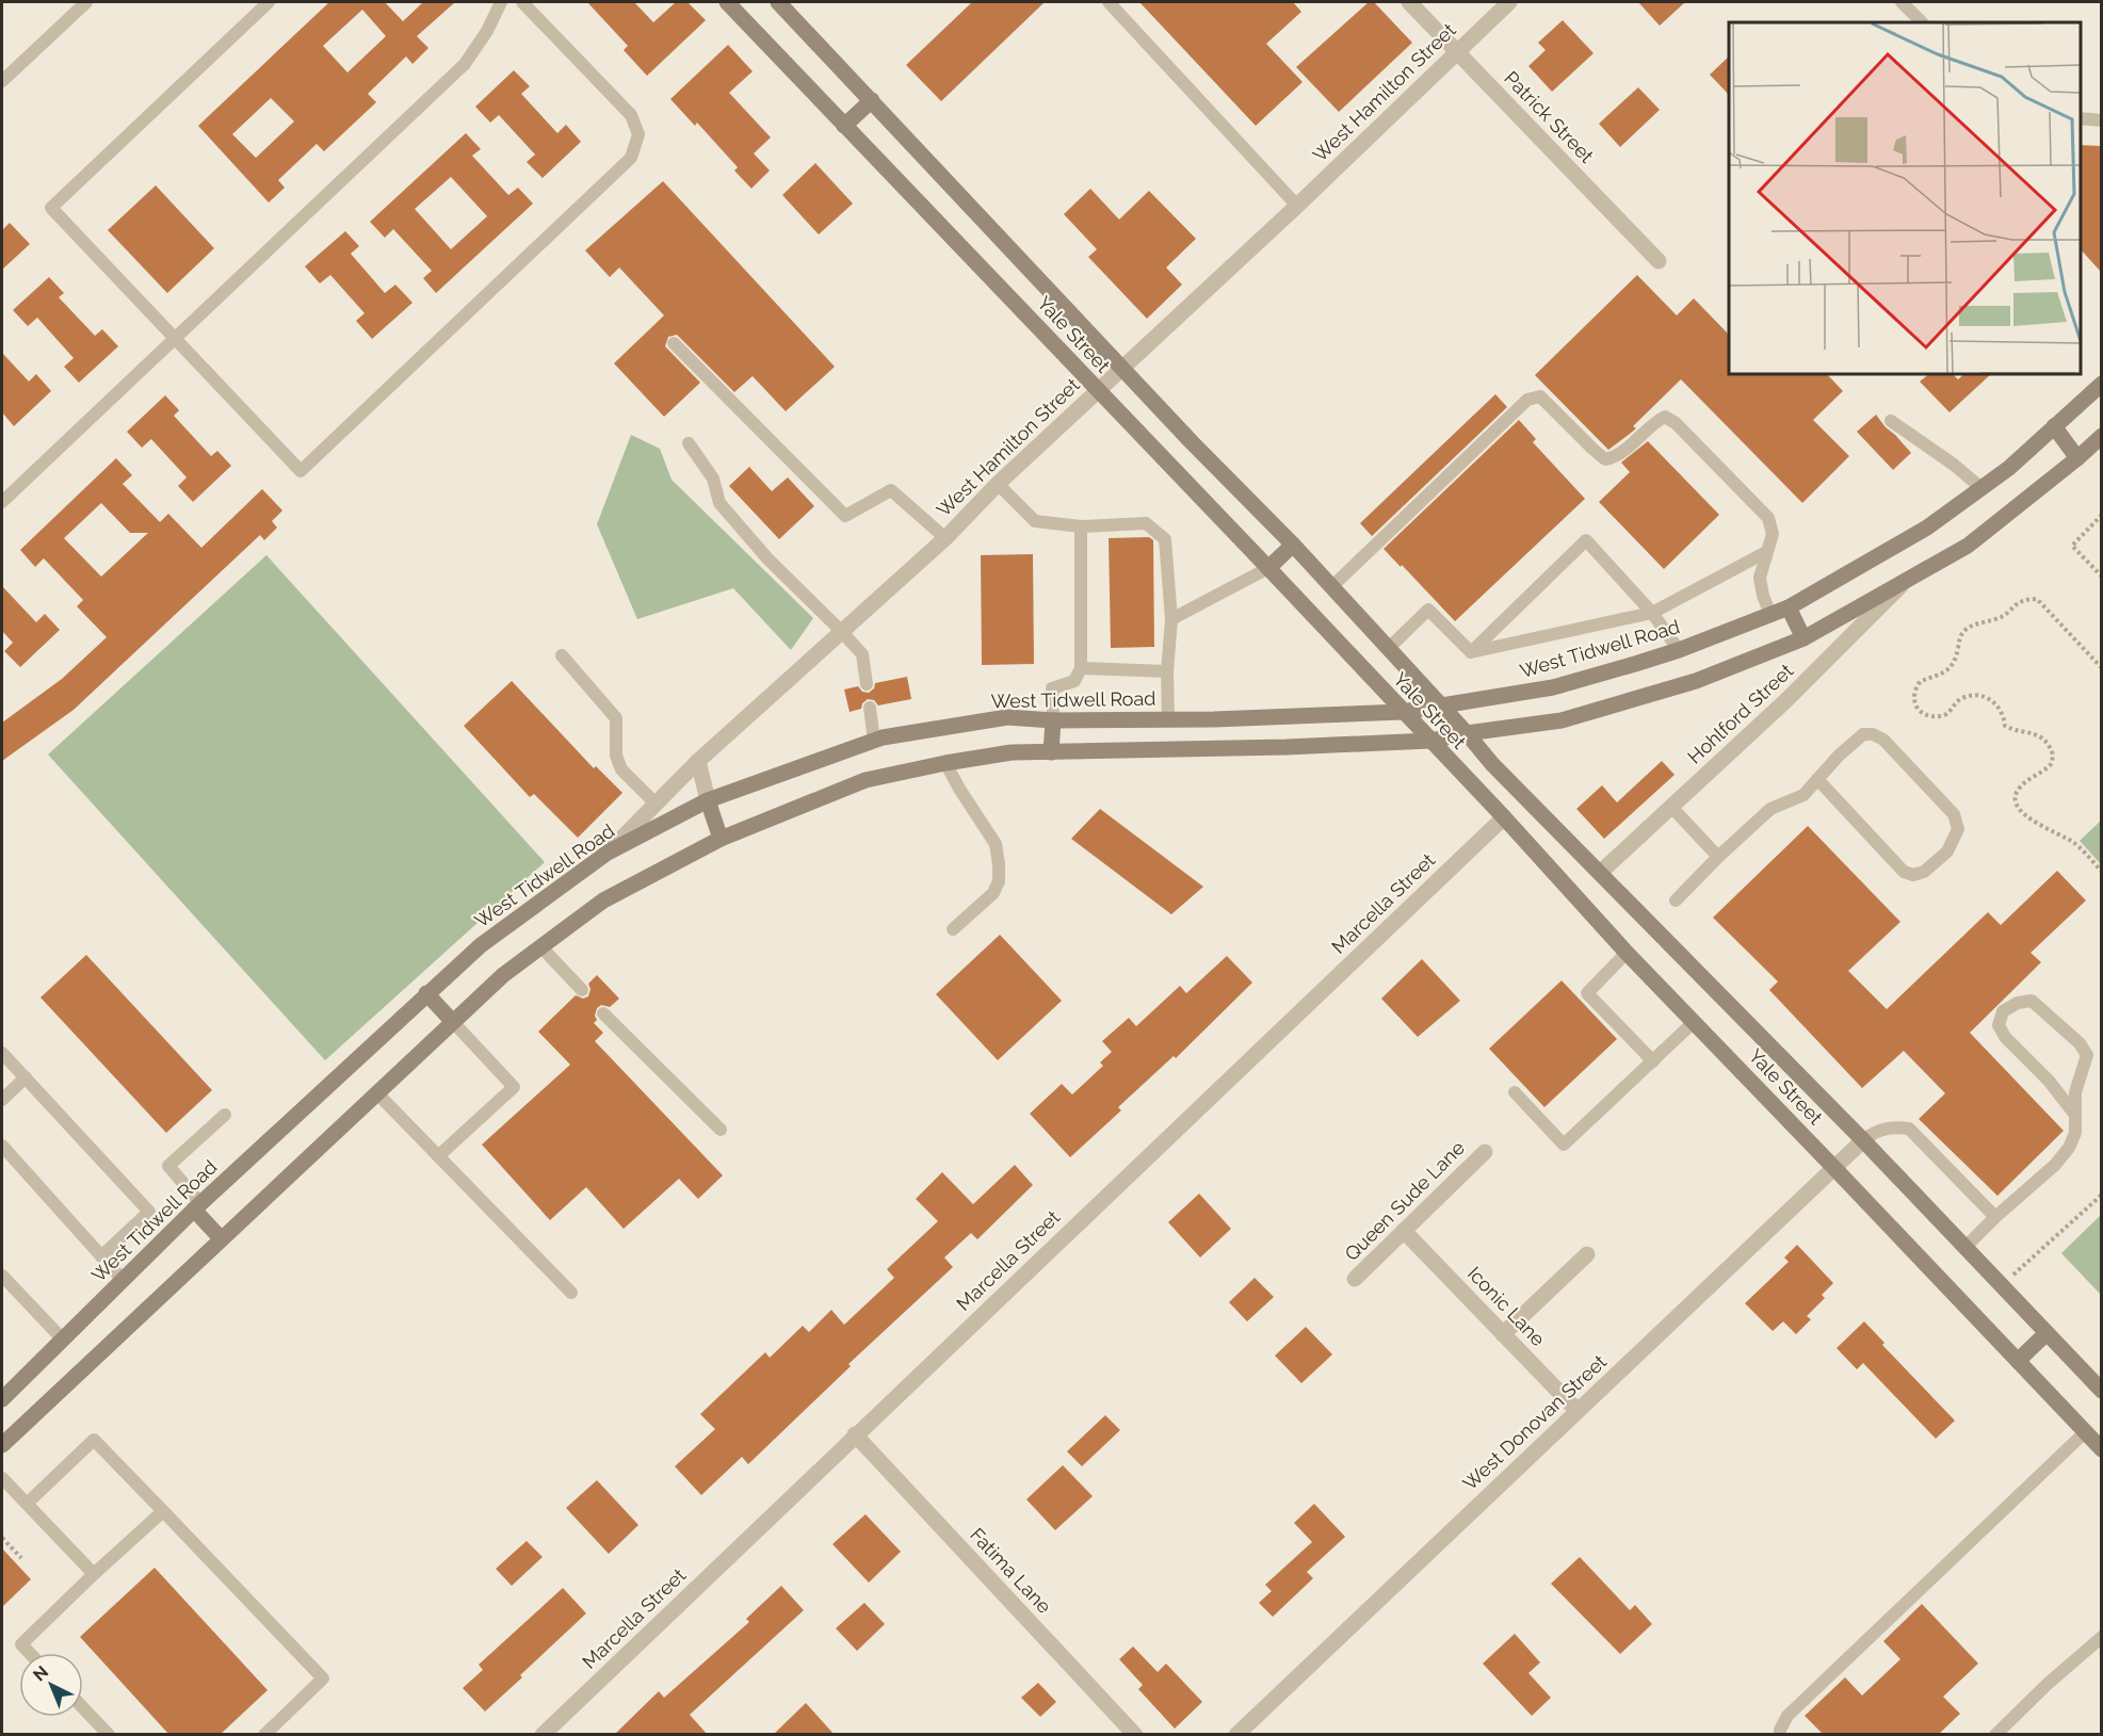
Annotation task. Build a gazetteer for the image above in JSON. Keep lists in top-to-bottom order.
{
  "streets": {
    "main road": ["Yale Street", "West Tidwell Road"],
    "street": [
      "West Hamilton Street",
      "Patrick Street",
      "Hohlford Street",
      "Marcella Street",
      "Queen Sude Lane",
      "Iconic Lane",
      "West Donovan Street",
      "Fatima Lane"
    ]
  },
  "crossings": [
    ["West Hamilton Street", "Patrick Street"],
    ["West Hamilton Street", "Yale Street"],
    ["West Hamilton Street", "West Tidwell Road"],
    ["Yale Street", "West Tidwell Road"],
    ["Yale Street", "Hohlford Street"],
    ["Yale Street", "Marcella Street"],
    ["Yale Street", "West Donovan Street"],
    ["Marcella Street", "Fatima Lane"],
    ["Queen Sude Lane", "Iconic Lane"],
    ["Iconic Lane", "West Donovan Street"]
  ],
  "north": "top left"
}
